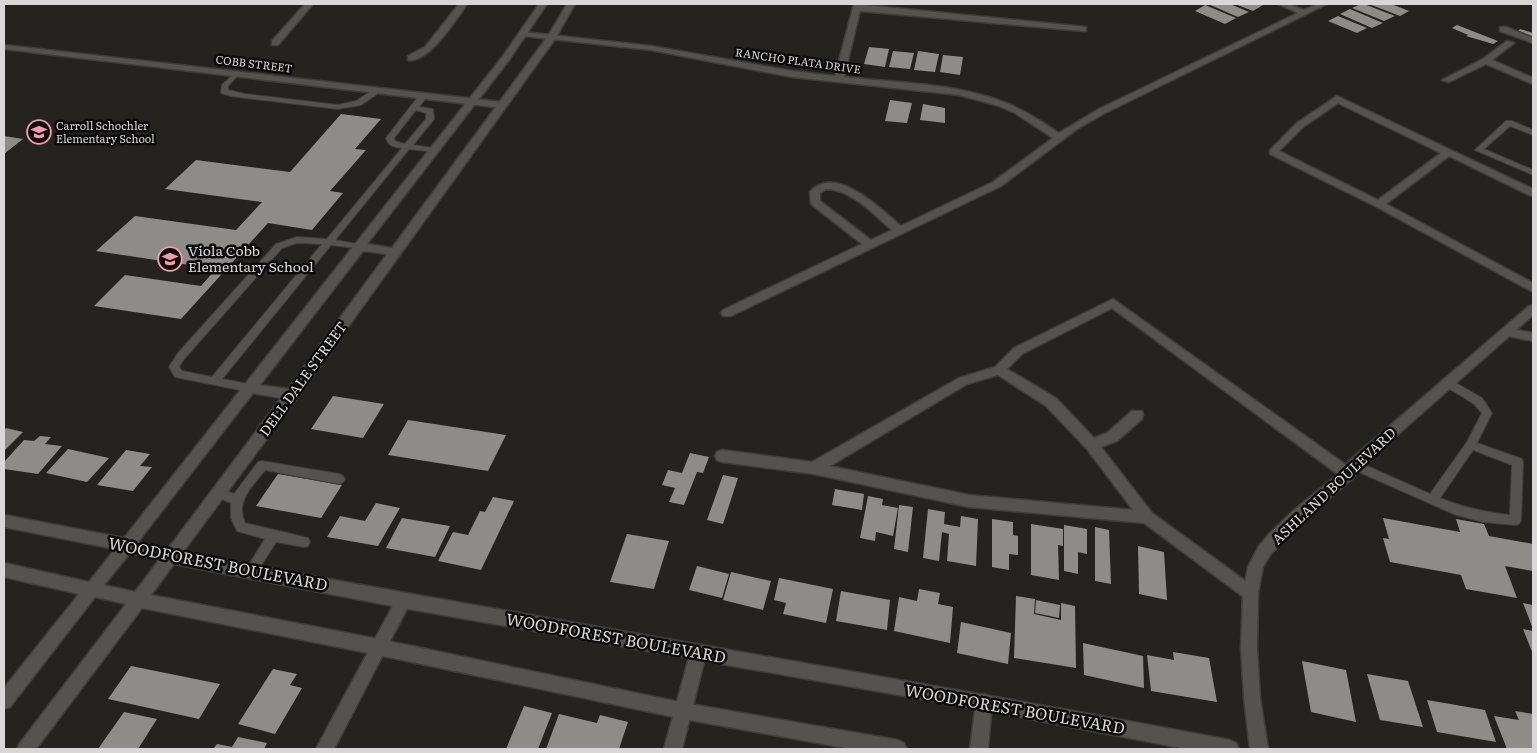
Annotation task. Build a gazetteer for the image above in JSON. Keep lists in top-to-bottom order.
{
  "streets": {
    "street": [
      "RANCHO PLATA DRIVE",
      "COBB STREET",
      "DELL DALE STREET",
      "ASHLAND BOULEVARD",
      "WOODFOREST BOULEVARD"
    ]
  },
  "crossings": [
    ["RANCHO PLATA DRIVE", "DELL DALE STREET"],
    ["COBB STREET", "DELL DALE STREET"],
    ["DELL DALE STREET", "WOODFOREST BOULEVARD"]
  ],
  "places": {
    "school or university": ["Carroll Schochler Elementary School", "Viola Cobb Elementary School"]
  }
}
